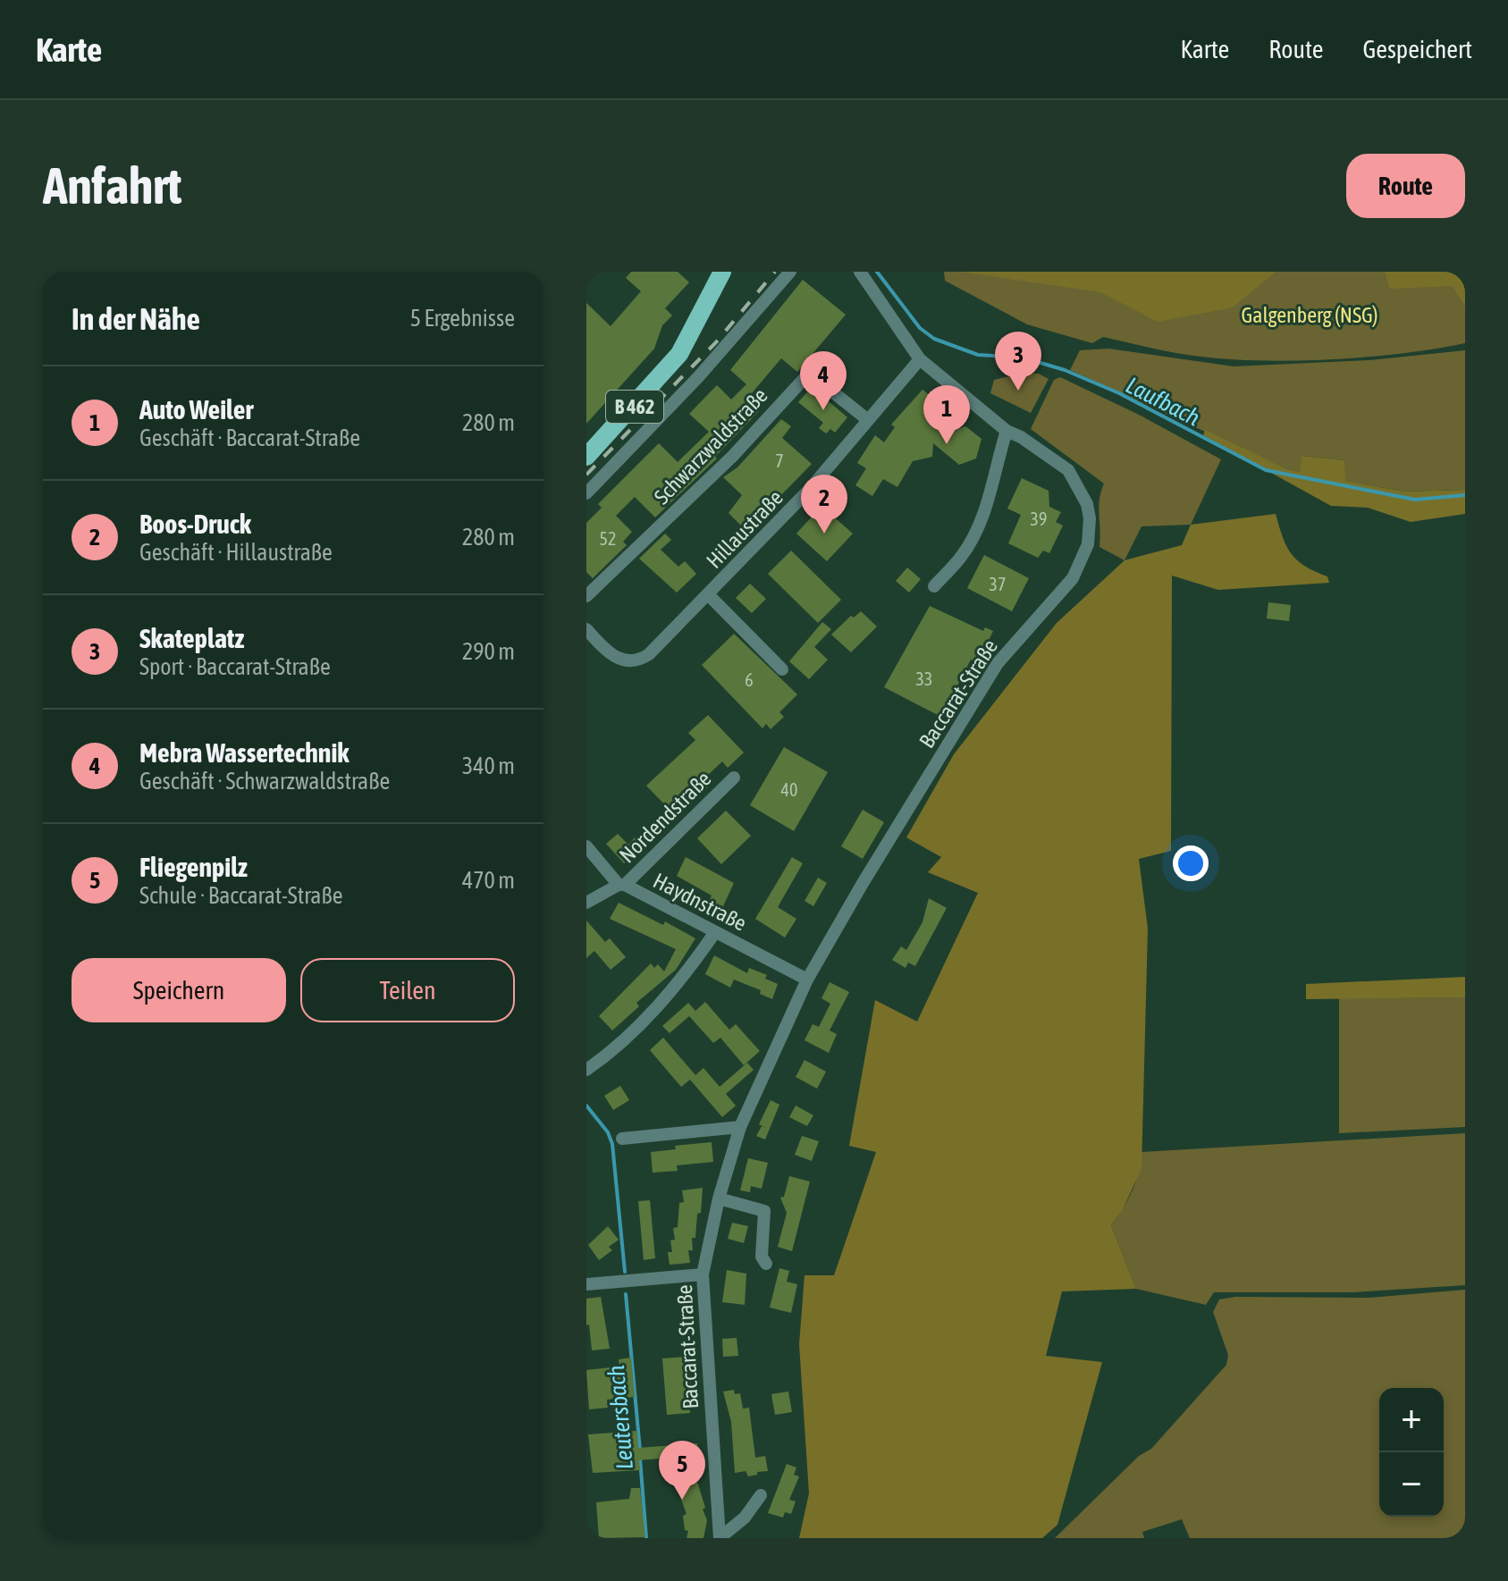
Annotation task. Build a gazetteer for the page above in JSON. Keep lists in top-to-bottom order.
{
  "streets": {
    "main road": ["B 462"],
    "street": [
      "Schwarzwaldstraße",
      "Hillaustraße",
      "Baccarat-Straße",
      "Nordendstraße",
      "Haydnstraße"
    ]
  },
  "crossings": [
    ["Schwarzwaldstraße", "Hillaustraße"],
    ["Hillaustraße", "Baccarat-Straße"],
    ["Baccarat-Straße", "Haydnstraße"],
    ["Nordendstraße", "Haydnstraße"]
  ],
  "water": ["Laufbach", "Leutersbach"],
  "parks": ["Galgenberg (NSG)"],
  "house_numbers": [
    "7",
    "39",
    "52",
    "37",
    "33",
    "6",
    "40"
  ],
  "page": {
    "header": "Karte",
    "nav": ["Karte", "Route", "Gespeichert"],
    "buttons": [
      "Route",
      ["Speichern", "Teilen"]
    ],
    "title": "Anfahrt",
    "heading": ["In der Nähe", "5 Ergebnisse"],
    "pins": [
      "3",
      "4",
      "1",
      "2",
      "5"
    ],
    "list": [
      {
        "mark": "1",
        "name": "Auto Weiler",
        "note": "Geschäft · Baccarat-Straße",
        "value": "280 m"
      },
      {
        "mark": "2",
        "name": "Boos-Druck",
        "note": "Geschäft · Hillaustraße",
        "value": "280 m"
      },
      {
        "mark": "3",
        "name": "Skateplatz",
        "note": "Sport · Baccarat-Straße",
        "value": "290 m"
      },
      {
        "mark": "4",
        "name": "Mebra Wassertechnik",
        "note": "Geschäft · Schwarzwaldstraße",
        "value": "340 m"
      },
      {
        "mark": "5",
        "name": "Fliegenpilz",
        "note": "Schule · Baccarat-Straße",
        "value": "470 m"
      }
    ],
    "map_buttons": ["+", "−"]
  }
}
